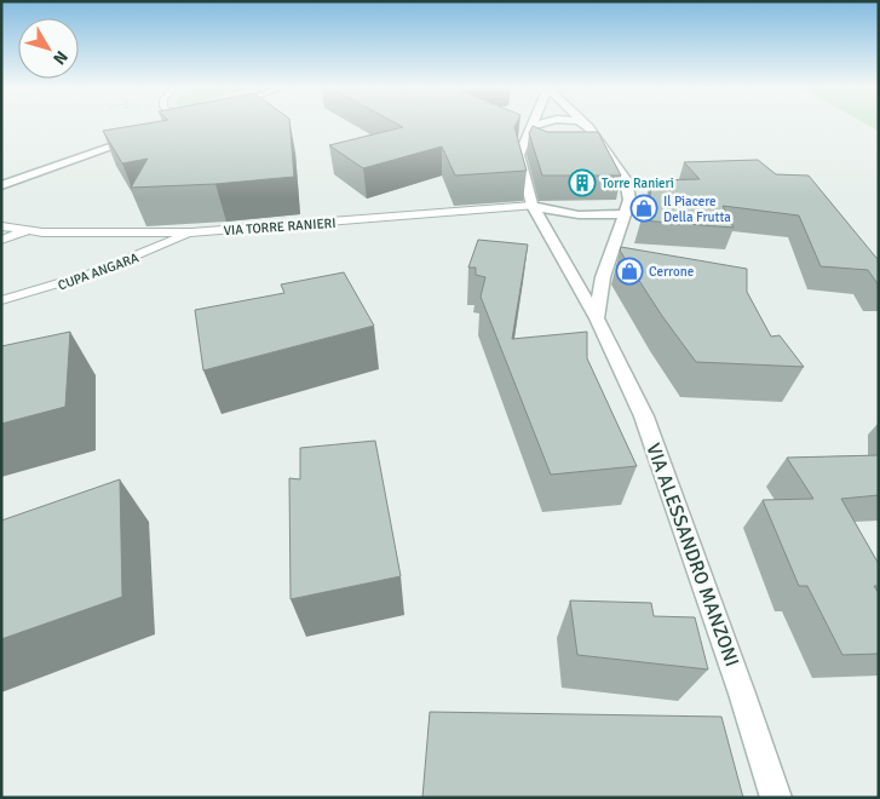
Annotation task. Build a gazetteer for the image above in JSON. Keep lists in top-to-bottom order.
{
  "streets": {
    "street": ["VIA ALESSANDRO MANZONI"],
    "lane": ["VIA TORRE RANIERI", "CUPA ANGARA"]
  },
  "crossings": [
    ["VIA TORRE RANIERI", "CUPA ANGARA"],
    ["VIA TORRE RANIERI", "VIA ALESSANDRO MANZONI"]
  ],
  "places": {
    "building": ["Torre Ranieri"],
    "shop": ["Il Piacere Della Frutta", "Cerrone"]
  },
  "north": "bottom right"
}
